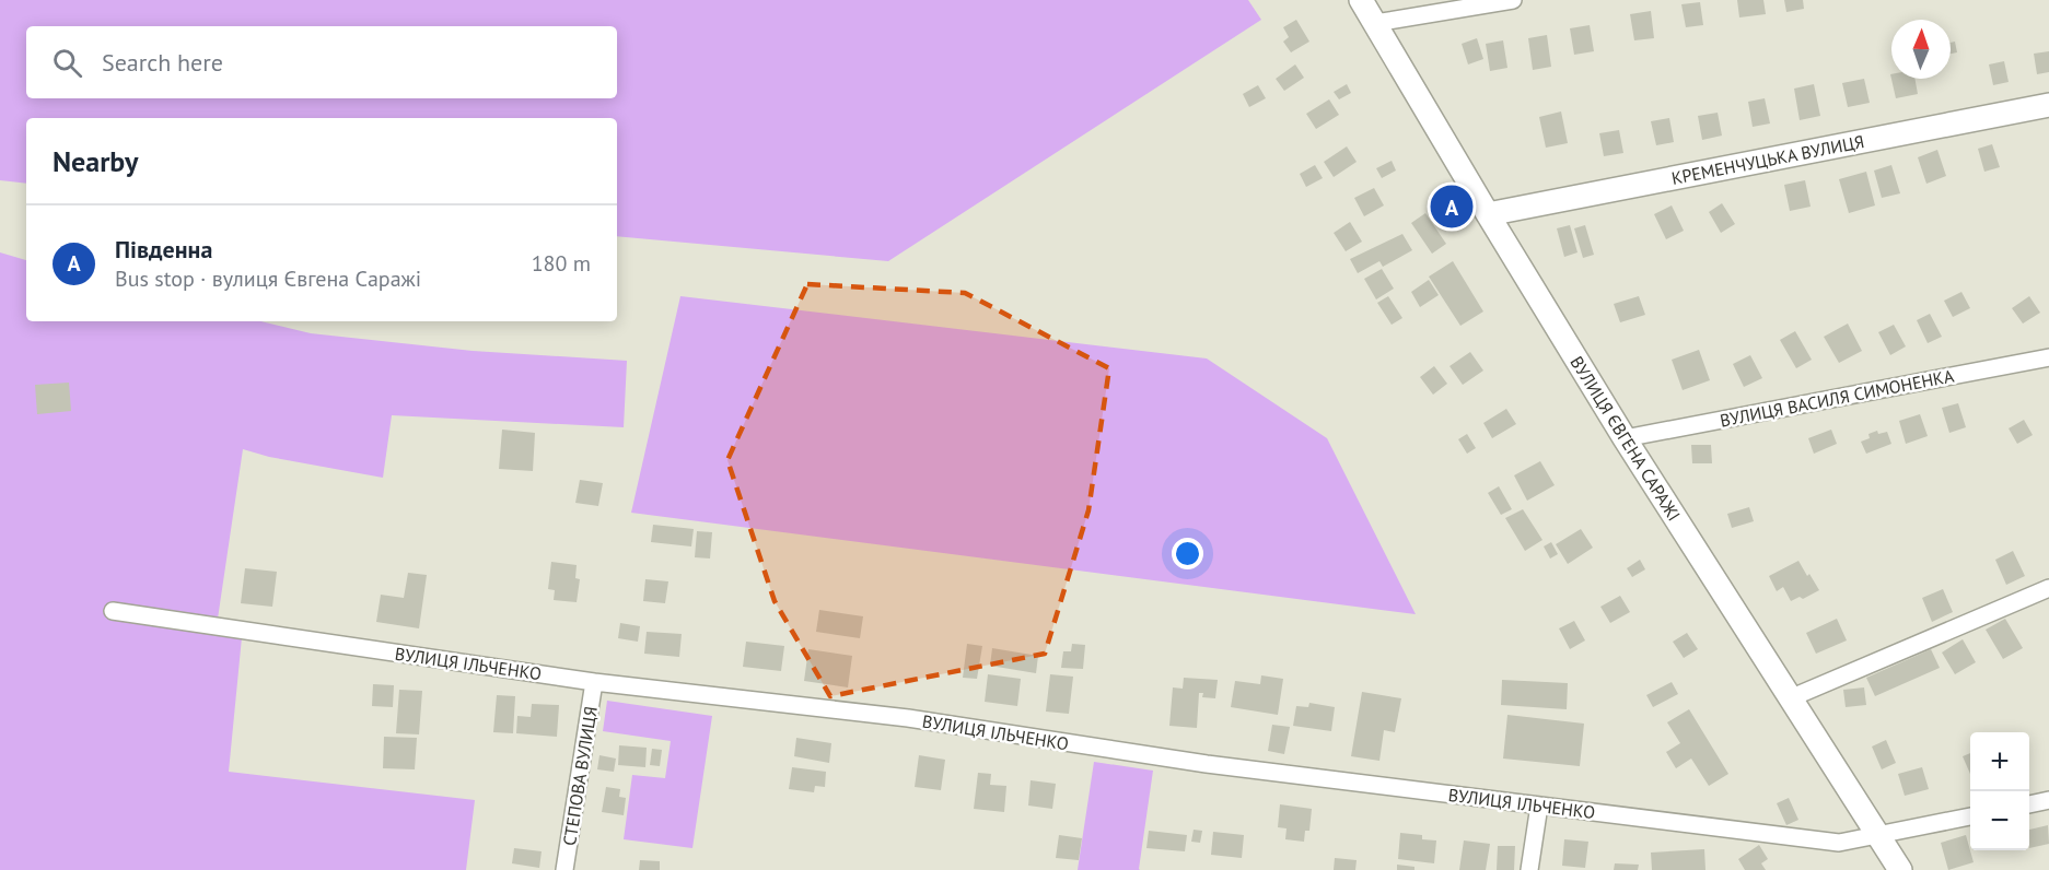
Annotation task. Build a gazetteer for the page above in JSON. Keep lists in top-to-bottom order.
{
  "streets": {
    "main road": ["КРЕМЕНЧУЦЬКА ВУЛИЦЯ", "ВУЛИЦЯ ЄВГЕНА САРАЖІ"],
    "street": ["ВУЛИЦЯ ВАСИЛЯ СИМОНЕНКА", "ВУЛИЦЯ ІЛЬЧЕНКО", "СТЕПОВА ВУЛИЦЯ"]
  },
  "crossings": [
    ["КРЕМЕНЧУЦЬКА ВУЛИЦЯ", "ВУЛИЦЯ ЄВГЕНА САРАЖІ"],
    ["ВУЛИЦЯ ВАСИЛЯ СИМОНЕНКА", "ВУЛИЦЯ ЄВГЕНА САРАЖІ"],
    ["ВУЛИЦЯ ЄВГЕНА САРАЖІ", "ВУЛИЦЯ ІЛЬЧЕНКО"],
    ["ВУЛИЦЯ ІЛЬЧЕНКО", "СТЕПОВА ВУЛИЦЯ"]
  ],
  "north": "top",
  "page": {
    "search": "Search here",
    "heading": "Nearby",
    "pins": "A",
    "list": [
      {
        "mark": "A",
        "name": "Південна",
        "note": "Bus stop · вулиця Євгена Саражі",
        "value": "180 m"
      }
    ],
    "map_buttons": ["+", "−"]
  }
}
